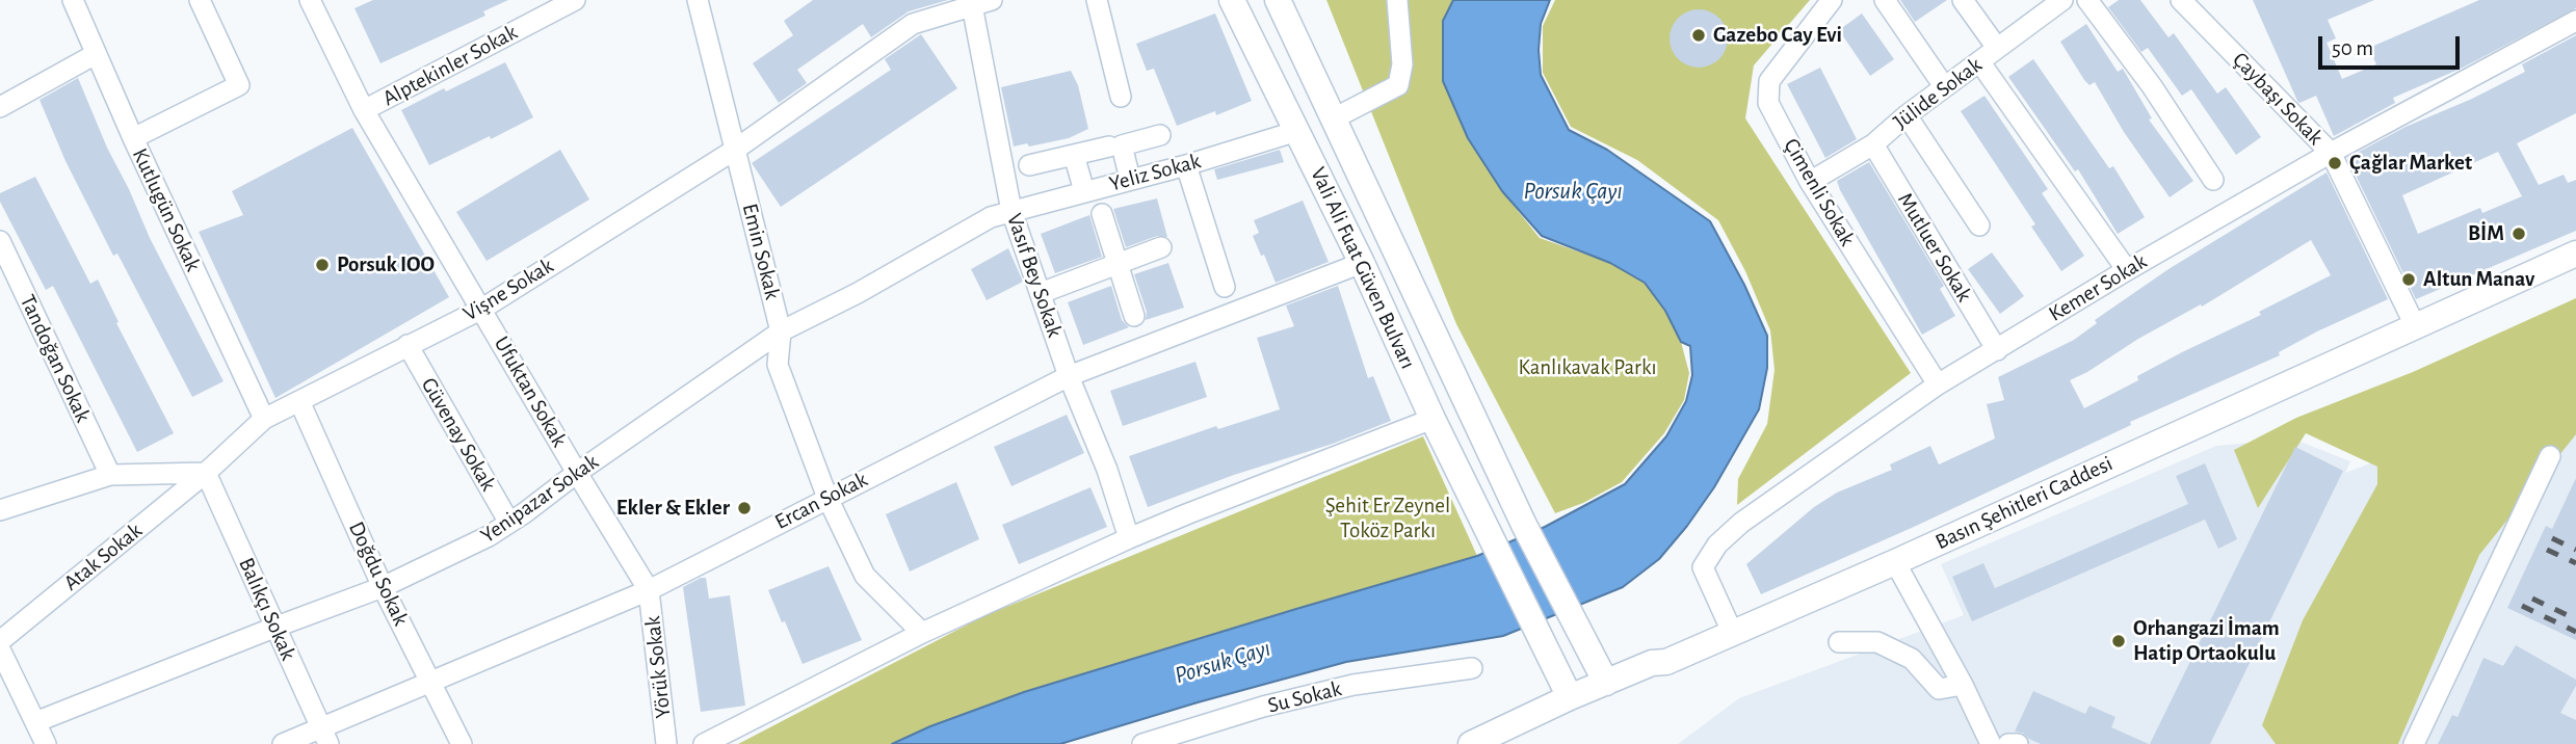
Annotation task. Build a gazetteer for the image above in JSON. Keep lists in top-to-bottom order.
{
  "streets": {
    "main road": ["Vali Ali Fuat Güven Bulvarı", "Basın Şehitleri Caddesi"],
    "street": [
      "Alptekinler Sokak",
      "Jülide Sokak",
      "Çaybaşı Sokak",
      "Yeliz Sokak",
      "Çimenli Sokak",
      "Kutlugün Sokak",
      "Mutluer Sokak",
      "Emin Sokak",
      "Vasıf Bey Sokak",
      "Kemer Sokak",
      "Vişne Sokak",
      "Tandoğan Sokak",
      "Ufuktan Sokak",
      "Güvenay Sokak",
      "Yenipazar Sokak",
      "Ercan Sokak",
      "Atak Sokak",
      "Doğdu Sokak",
      "Balıkçı Sokak",
      "Yörük Sokak",
      "Su Sokak"
    ]
  },
  "crossings": [
    ["Alptekinler Sokak", "Ufuktan Sokak"],
    ["Jülide Sokak", "Çimenli Sokak"],
    ["Jülide Sokak", "Mutluer Sokak"],
    ["Çaybaşı Sokak", "Kemer Sokak"],
    ["Çaybaşı Sokak", "Basın Şehitleri Caddesi"],
    ["Yeliz Sokak", "Vali Ali Fuat Güven Bulvarı"],
    ["Yeliz Sokak", "Vasıf Bey Sokak"],
    ["Yeliz Sokak", "Yenipazar Sokak"],
    ["Çimenli Sokak", "Kemer Sokak"],
    ["Kutlugün Sokak", "Vişne Sokak"],
    ["Mutluer Sokak", "Kemer Sokak"],
    ["Emin Sokak", "Vişne Sokak"],
    ["Emin Sokak", "Yenipazar Sokak"],
    ["Emin Sokak", "Ercan Sokak"],
    ["Vali Ali Fuat Güven Bulvarı", "Ercan Sokak"],
    ["Vali Ali Fuat Güven Bulvarı", "Basın Şehitleri Caddesi"],
    ["Vasıf Bey Sokak", "Vişne Sokak"],
    ["Vasıf Bey Sokak", "Yenipazar Sokak"],
    ["Vasıf Bey Sokak", "Ercan Sokak"],
    ["Vişne Sokak", "Ufuktan Sokak"],
    ["Vişne Sokak", "Güvenay Sokak"],
    ["Vişne Sokak", "Atak Sokak"],
    ["Vişne Sokak", "Doğdu Sokak"],
    ["Vişne Sokak", "Balıkçı Sokak"],
    ["Ufuktan Sokak", "Yenipazar Sokak"],
    ["Ufuktan Sokak", "Ercan Sokak"],
    ["Ufuktan Sokak", "Yörük Sokak"],
    ["Güvenay Sokak", "Yenipazar Sokak"],
    ["Yenipazar Sokak", "Doğdu Sokak"],
    ["Yenipazar Sokak", "Balıkçı Sokak"],
    ["Ercan Sokak", "Doğdu Sokak"],
    ["Ercan Sokak", "Balıkçı Sokak"],
    ["Ercan Sokak", "Yörük Sokak"],
    ["Atak Sokak", "Balıkçı Sokak"]
  ],
  "water": ["Porsuk Çayı"],
  "parks": ["Kanlıkavak Parkı", "Şehit Er Zeynel Toköz Parkı"],
  "places": [
    "Gazebo Cay Evi",
    "Çağlar Market",
    "BİM",
    "Porsuk IOO",
    "Altun Manav",
    "Ekler & Ekler",
    "Orhangazi İmam Hatip Ortaokulu"
  ],
  "scale_bar": "50 m"
}
